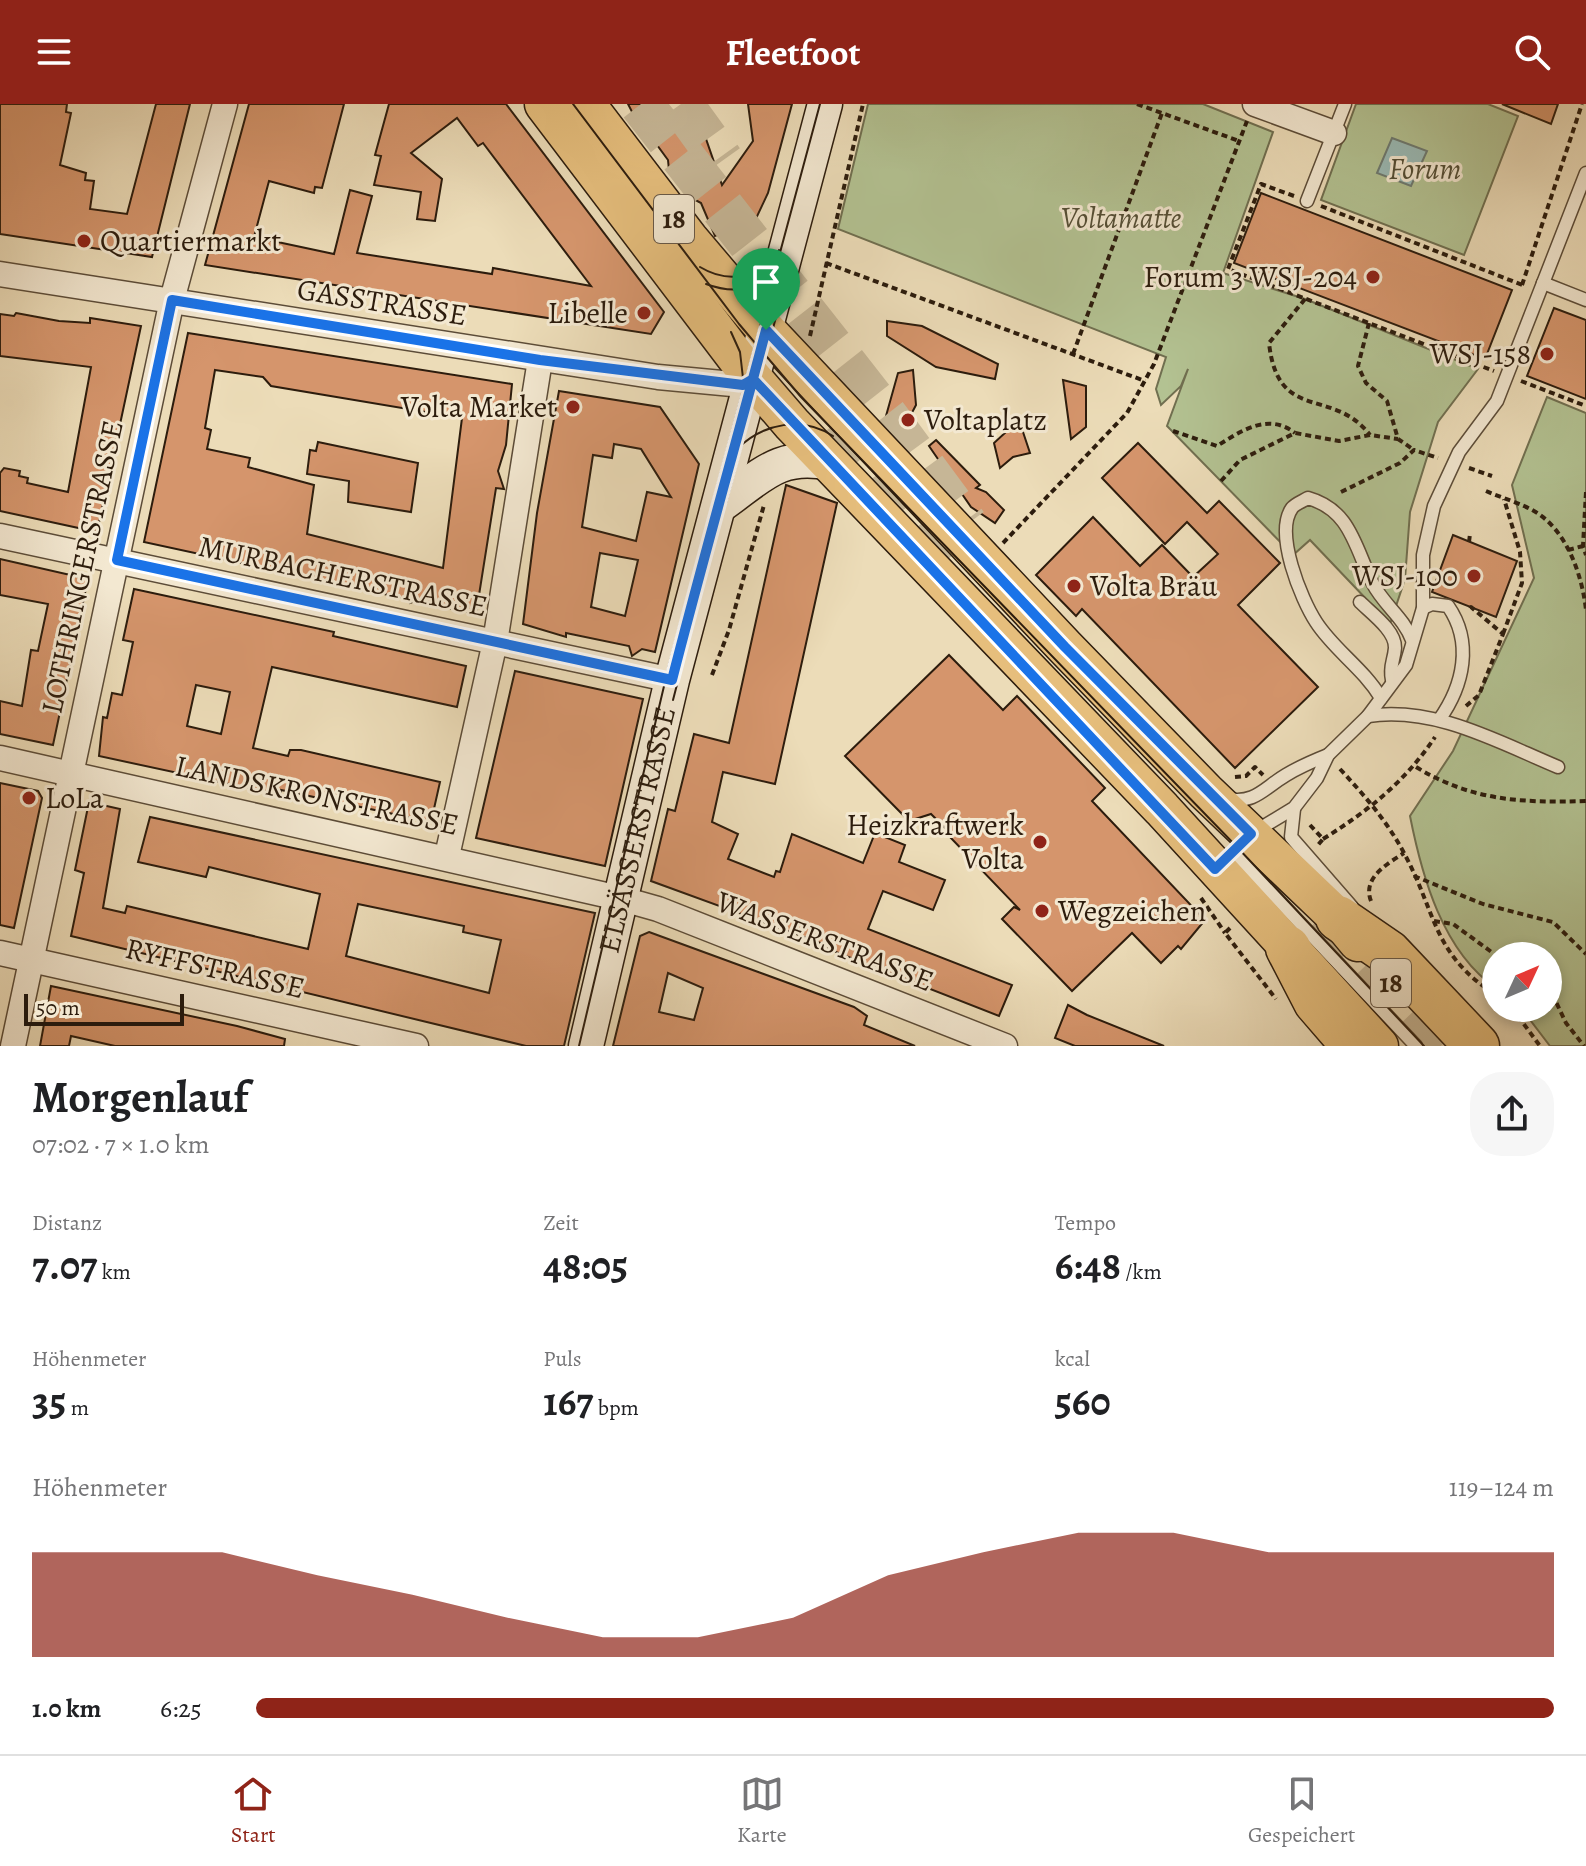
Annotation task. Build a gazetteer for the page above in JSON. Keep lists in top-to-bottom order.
{
  "streets": {
    "main road": ["18"],
    "street": [
      "GASSTRASSE",
      "LOTHRINGERSTRASSE",
      "MURBACHERSTRASSE",
      "LANDSKRONSTRASSE",
      "ELSÄSSERSTRASSE",
      "WASSERSTRASSE",
      "RYFFSTRASSE"
    ]
  },
  "crossings": [
    ["18", "GASSTRASSE"],
    ["18", "ELSÄSSERSTRASSE"],
    ["GASSTRASSE", "LOTHRINGERSTRASSE"],
    ["GASSTRASSE", "ELSÄSSERSTRASSE"],
    ["LOTHRINGERSTRASSE", "MURBACHERSTRASSE"],
    ["LOTHRINGERSTRASSE", "LANDSKRONSTRASSE"],
    ["LOTHRINGERSTRASSE", "RYFFSTRASSE"],
    ["MURBACHERSTRASSE", "ELSÄSSERSTRASSE"],
    ["LANDSKRONSTRASSE", "ELSÄSSERSTRASSE"],
    ["LANDSKRONSTRASSE", "WASSERSTRASSE"],
    ["ELSÄSSERSTRASSE", "WASSERSTRASSE"]
  ],
  "parks": ["Forum", "Voltamatte"],
  "places": [
    "Quartiermarkt",
    "Forum 3 WSJ-204",
    "Libelle",
    "WSJ-158",
    "Volta Market",
    "Voltaplatz",
    "WSJ-100",
    "Volta Bräu",
    "LoLa",
    "Heizkraftwerk Volta",
    "Wegzeichen"
  ],
  "scale_bar": "50 m",
  "north": "top right",
  "page": {
    "header": "Fleetfoot",
    "scale": "50 m",
    "heading": ["Morgenlauf", "07:02 · 7 × 1.0 km"],
    "stats": [
      ["Distanz", "7.07 km"],
      ["Zeit", "48:05"],
      ["Tempo", "6:48 /km"],
      ["Höhenmeter", "35 m"],
      ["Puls", "167 bpm"],
      ["kcal", "560"]
    ],
    "chart": ["Höhenmeter", "119–124 m"],
    "list": [
      {
        "name": "1.0 km",
        "note": "6:25"
      }
    ],
    "tabs": ["Start", "Karte", "Gespeichert"]
  }
}
